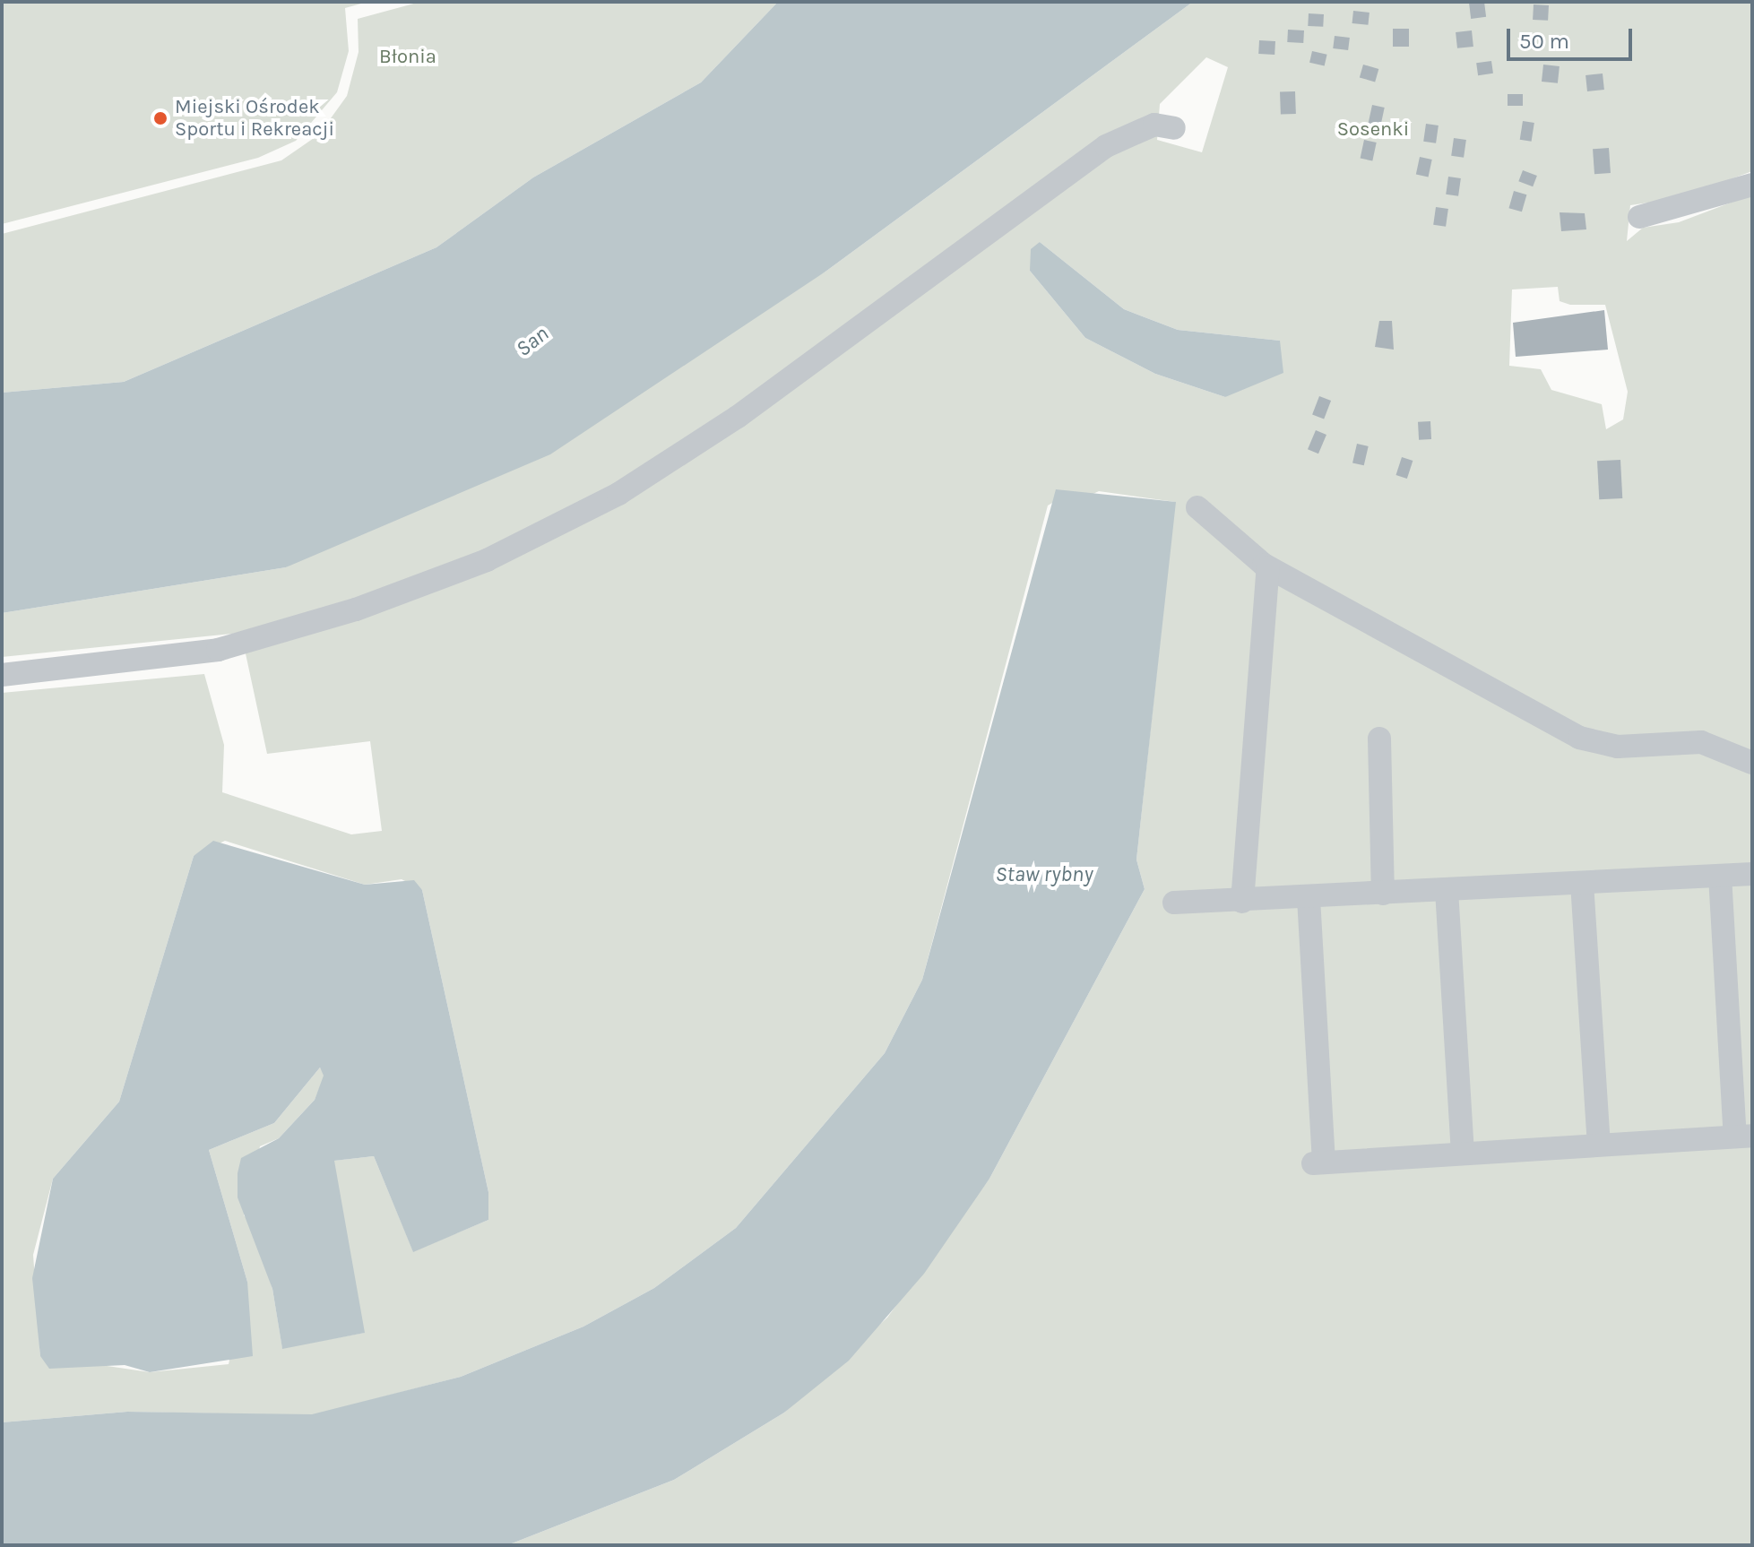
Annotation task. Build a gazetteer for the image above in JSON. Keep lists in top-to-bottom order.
{
  "water": ["San", "Staw rybny"],
  "parks": ["Błonia", "Sosenki"],
  "places": ["Miejski Ośrodek Sportu i Rekreacji"],
  "scale_bar": "50 m"
}
